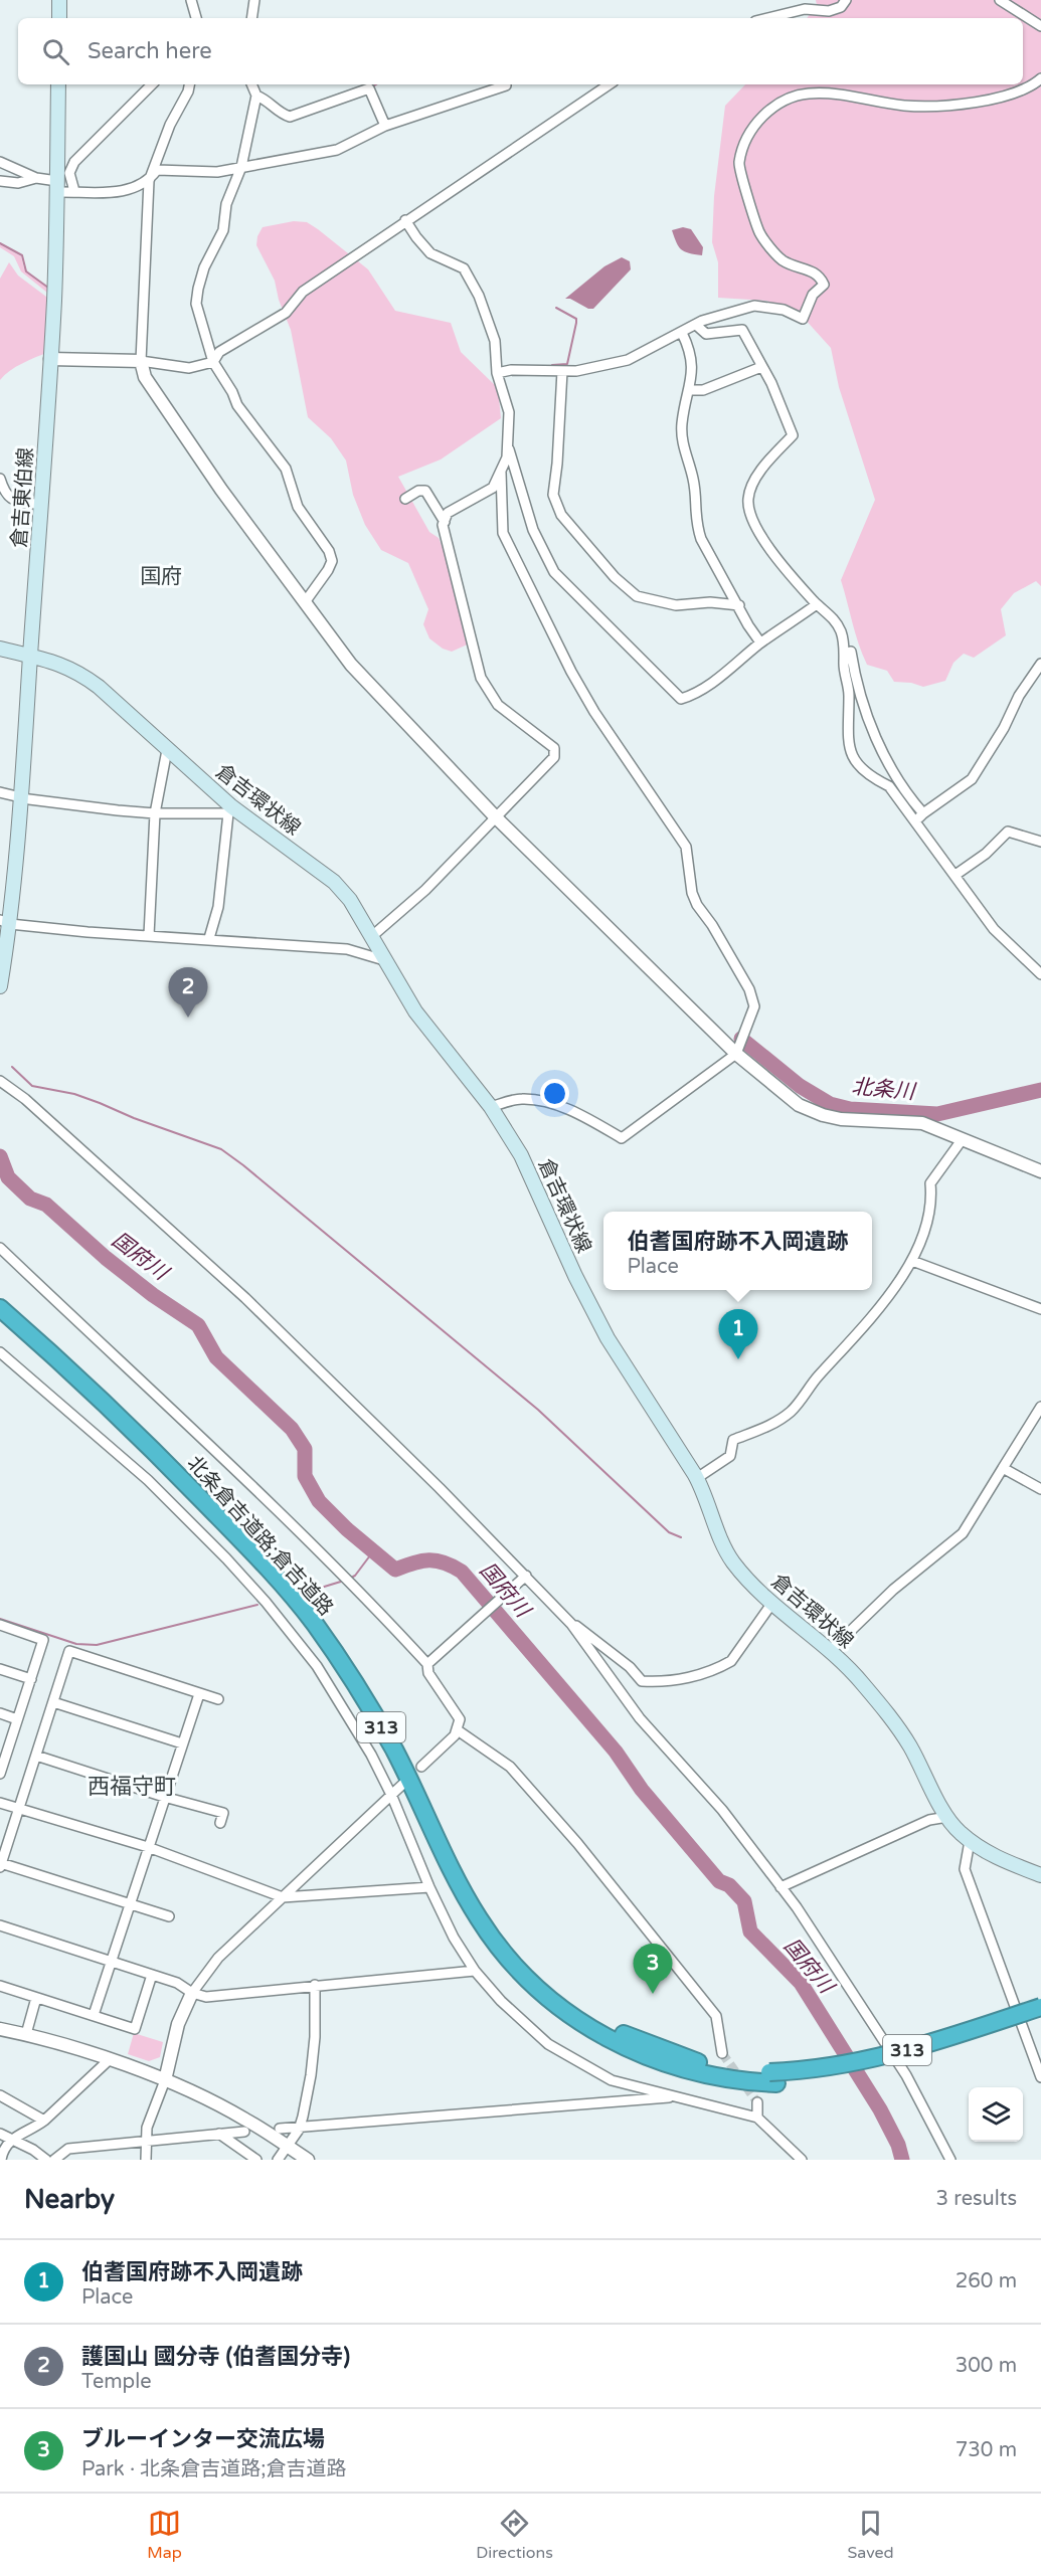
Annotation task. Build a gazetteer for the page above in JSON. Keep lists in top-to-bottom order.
{
  "streets": {
    "highway": ["北条倉吉道路;倉吉道路", "313"],
    "main road": ["倉吉東伯線", "倉吉環状線"]
  },
  "crossings": [
    ["倉吉東伯線", "倉吉環状線"]
  ],
  "districts": ["国府", "西福守町"],
  "water": ["北条川", "国府川"],
  "page": {
    "search": "Search here",
    "pins": ["2", "1", "3"],
    "popup": ["伯耆国府跡不入岡遺跡", "Place"],
    "heading": ["Nearby", "3 results"],
    "list": [
      {
        "mark": "1",
        "name": "伯耆国府跡不入岡遺跡",
        "note": "Place",
        "value": "260 m"
      },
      {
        "mark": "2",
        "name": "護国山 國分寺 (伯耆国分寺)",
        "note": "Temple",
        "value": "300 m"
      },
      {
        "mark": "3",
        "name": "ブルーインター交流広場",
        "note": "Park · 北条倉吉道路;倉吉道路",
        "value": "730 m"
      }
    ],
    "nav": ["Map", "Directions", "Saved"]
  }
}
